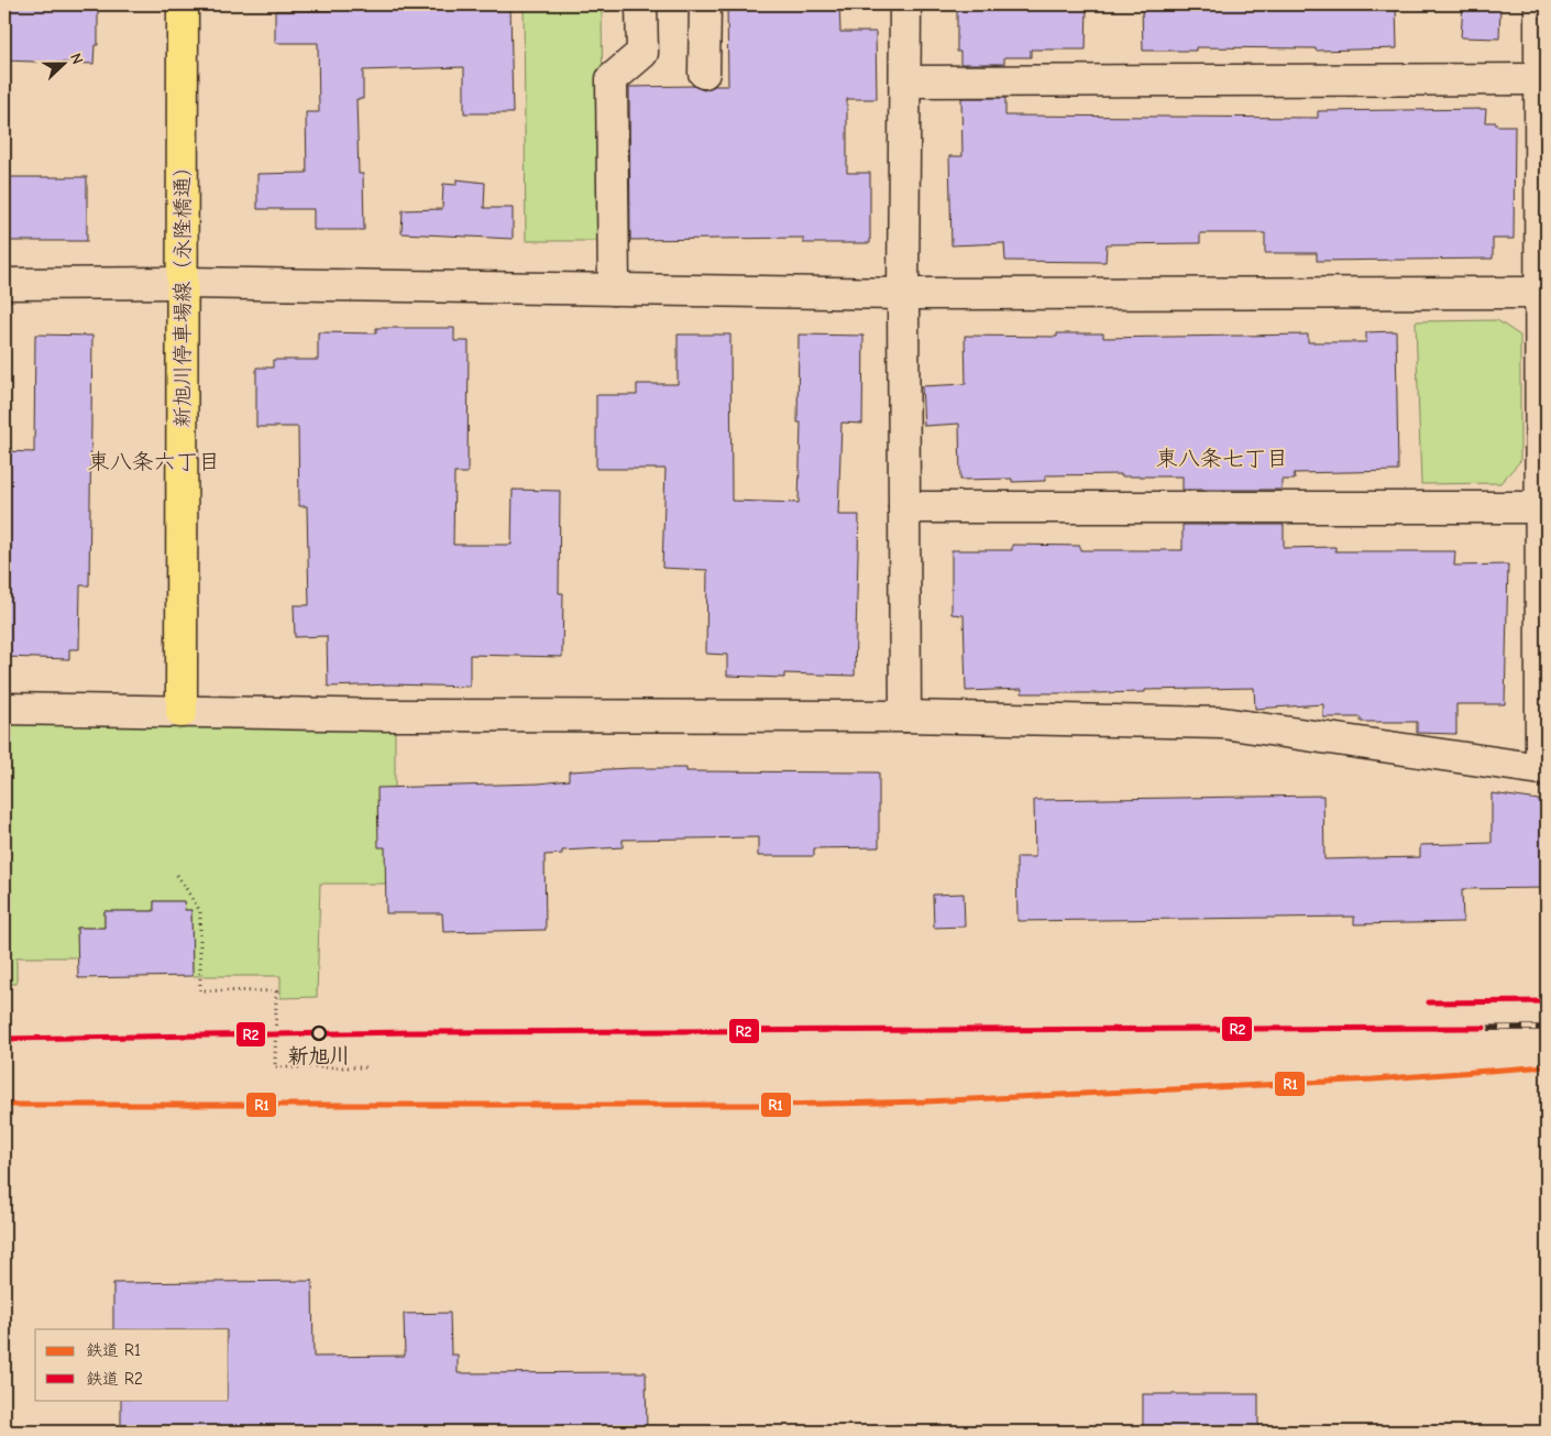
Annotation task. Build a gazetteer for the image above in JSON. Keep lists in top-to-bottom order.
{
  "streets": {
    "main road": ["新旭川停車場線（永隆橋通）"]
  },
  "districts": ["東八条七丁目", "東八条六丁目"],
  "places": ["新旭川"],
  "lines": ["rail line R2", "rail line R1"],
  "legend": ["鉄道 R1", "鉄道 R2"],
  "north": "right"
}
